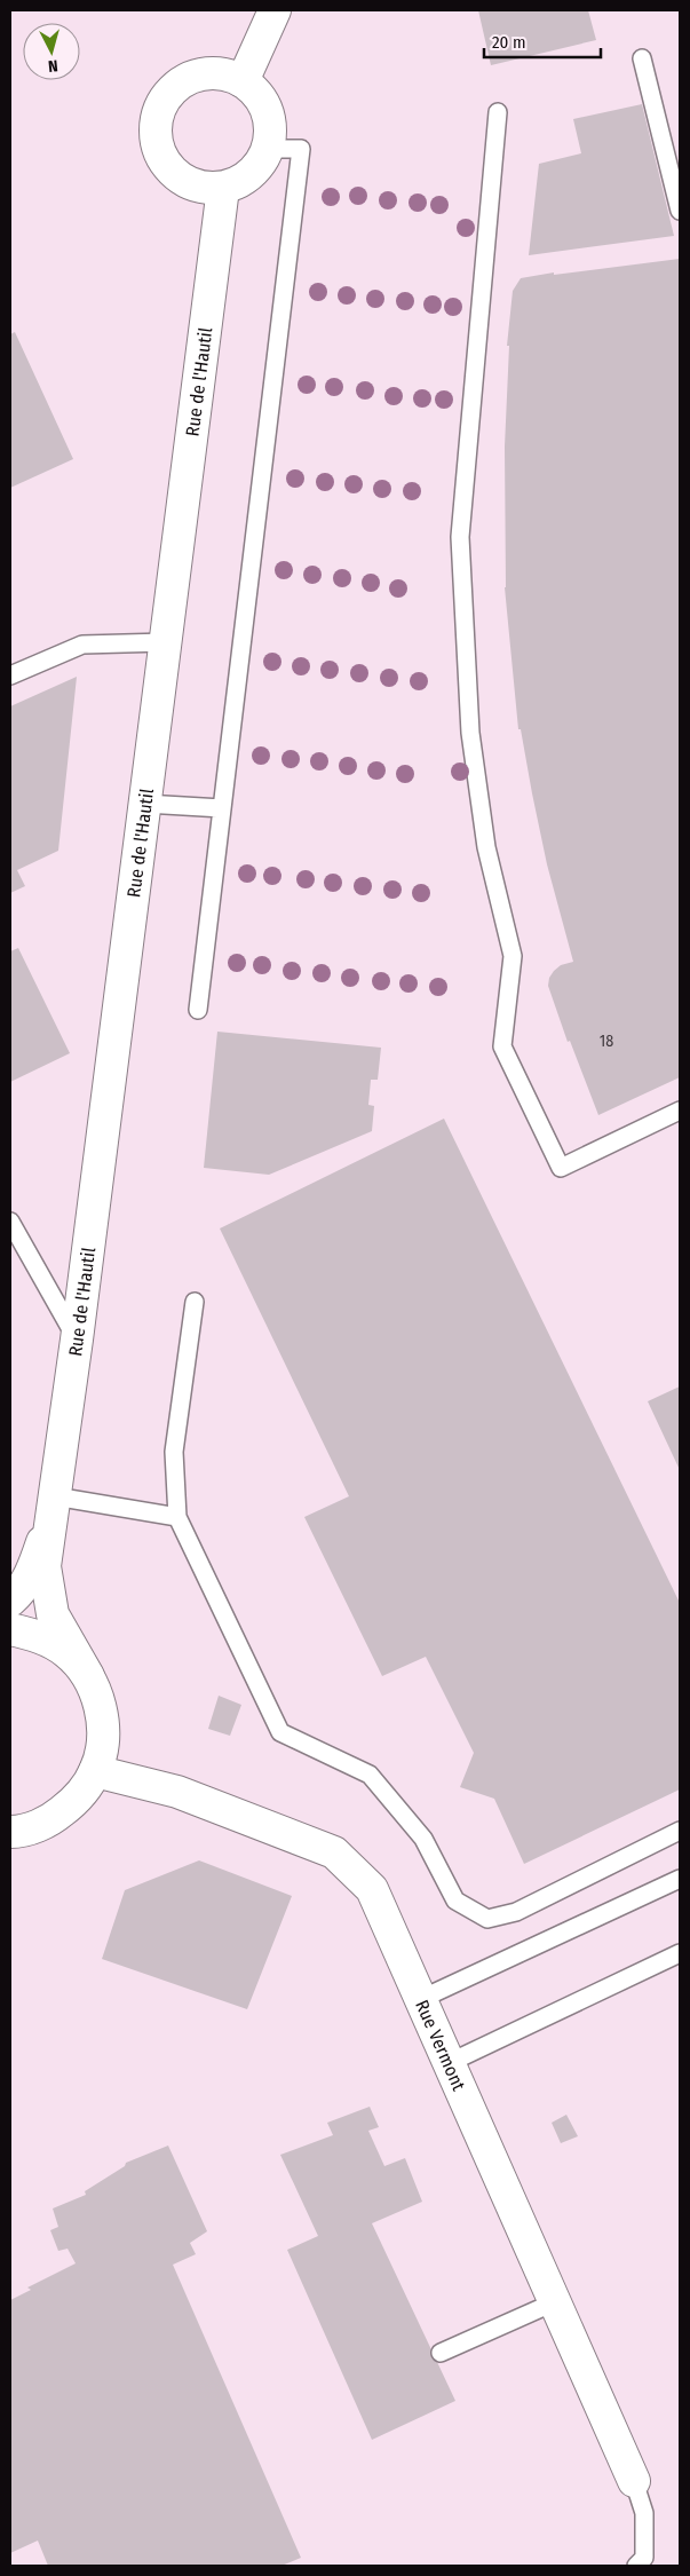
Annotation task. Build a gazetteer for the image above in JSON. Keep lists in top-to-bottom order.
{
  "streets": {
    "street": ["Rue de l'Hautil", "Rue Vermont"]
  },
  "house_numbers": ["18"],
  "scale_bar": "20 m",
  "north": "bottom"
}
